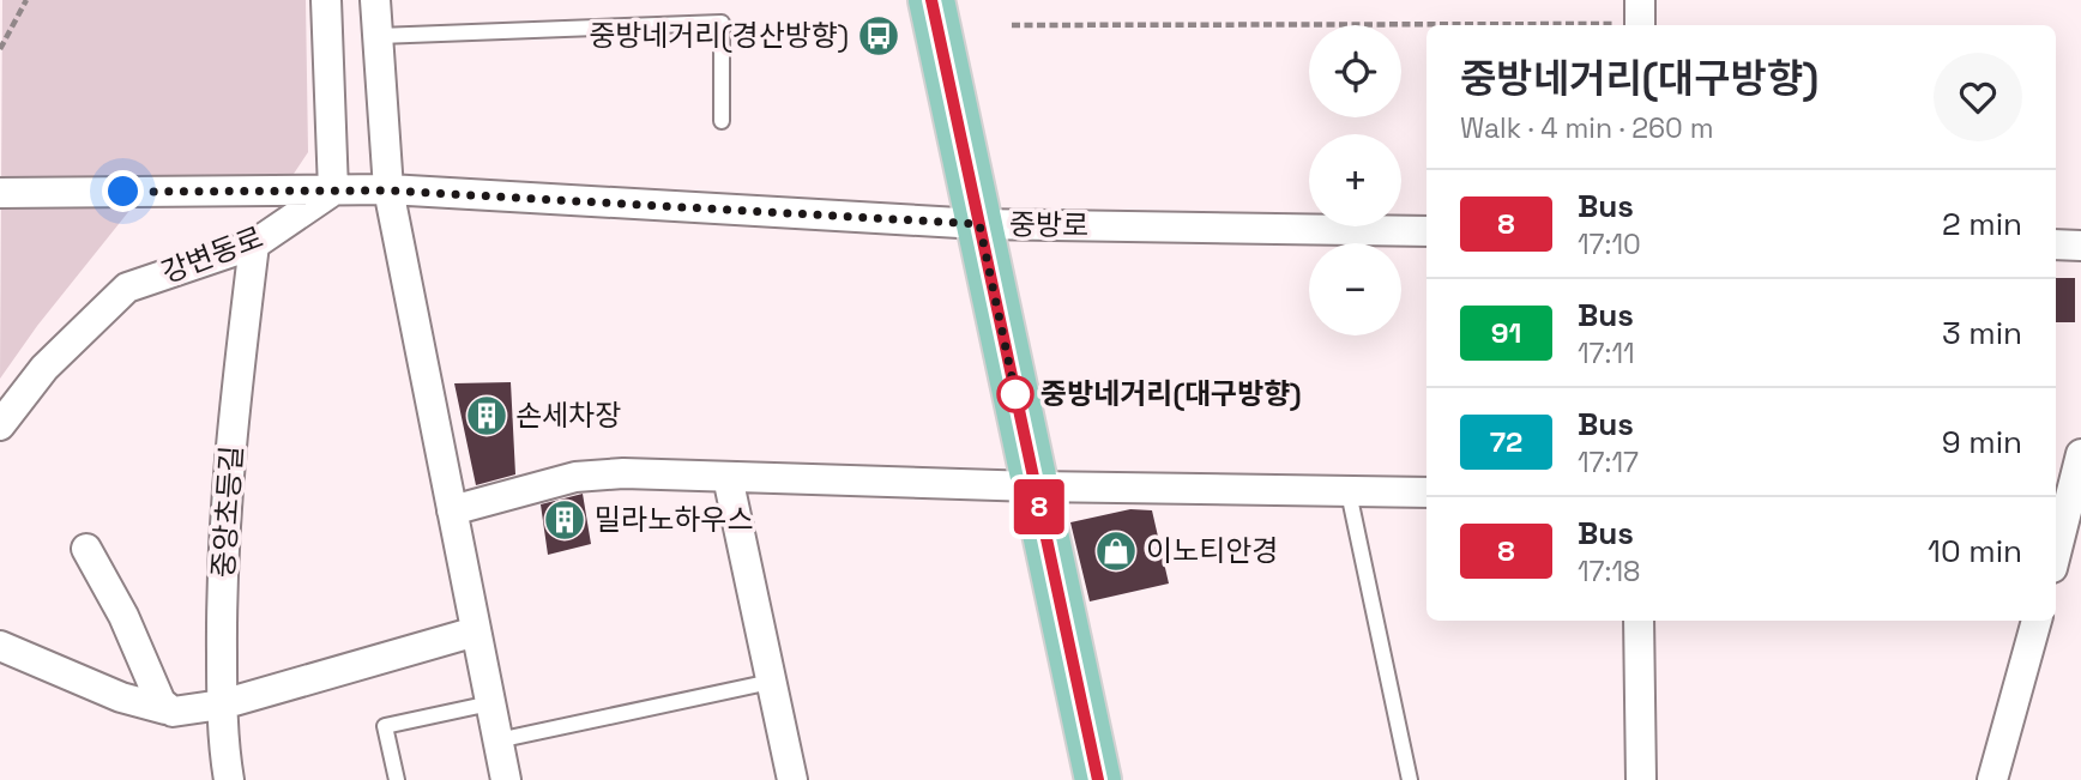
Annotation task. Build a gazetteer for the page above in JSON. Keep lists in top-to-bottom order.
{
  "streets": {
    "street": ["중방로", "강변동로", "중앙초등길"]
  },
  "crossings": [
    ["중방로", "강변동로"],
    ["강변동로", "중앙초등길"]
  ],
  "places": {
    "bus stop": ["중방네거리(경산방향)"],
    "other": ["중방네거리(대구방향)"],
    "building": ["손세차장", "밀라노하우스"],
    "shop": ["이노티안경"]
  },
  "lines": ["bus line 8"],
  "page": {
    "on_map": "8",
    "map_buttons": ["+", "−"],
    "heading": ["중방네거리(대구방향)", "Walk · 4 min · 260 m"],
    "list": [
      {
        "mark": "8",
        "name": "Bus",
        "note": "17:10",
        "value": "2 min"
      },
      {
        "mark": "91",
        "name": "Bus",
        "note": "17:11",
        "value": "3 min"
      },
      {
        "mark": "72",
        "name": "Bus",
        "note": "17:17",
        "value": "9 min"
      },
      {
        "mark": "8",
        "name": "Bus",
        "note": "17:18",
        "value": "10 min"
      }
    ]
  }
}
